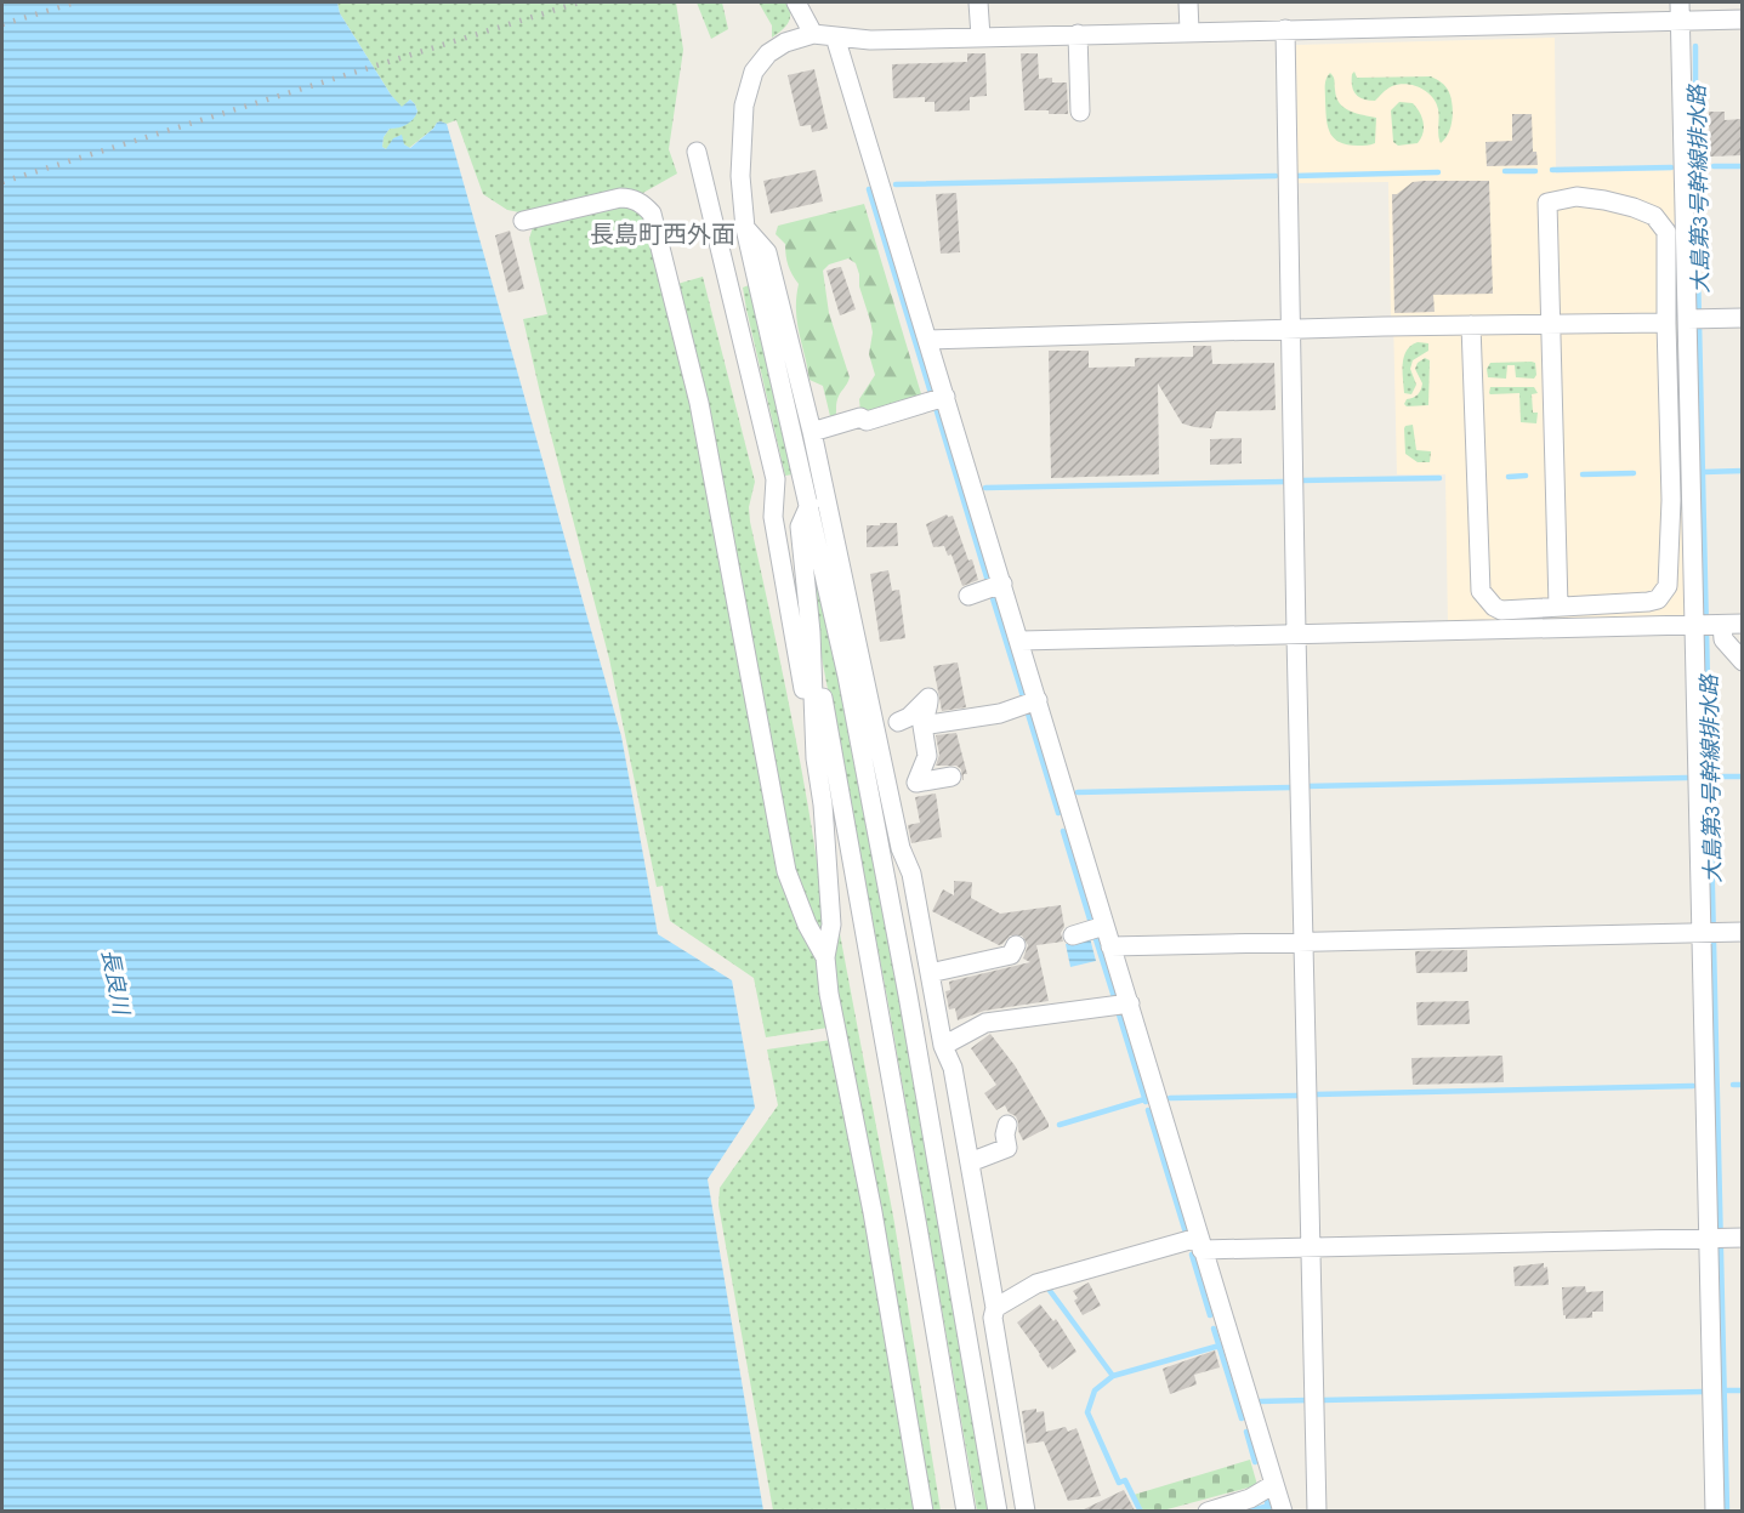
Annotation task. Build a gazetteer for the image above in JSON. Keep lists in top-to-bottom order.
{
  "districts": ["長島町西外面"],
  "water": ["大島第3号幹線排水路", "長良川"]
}
